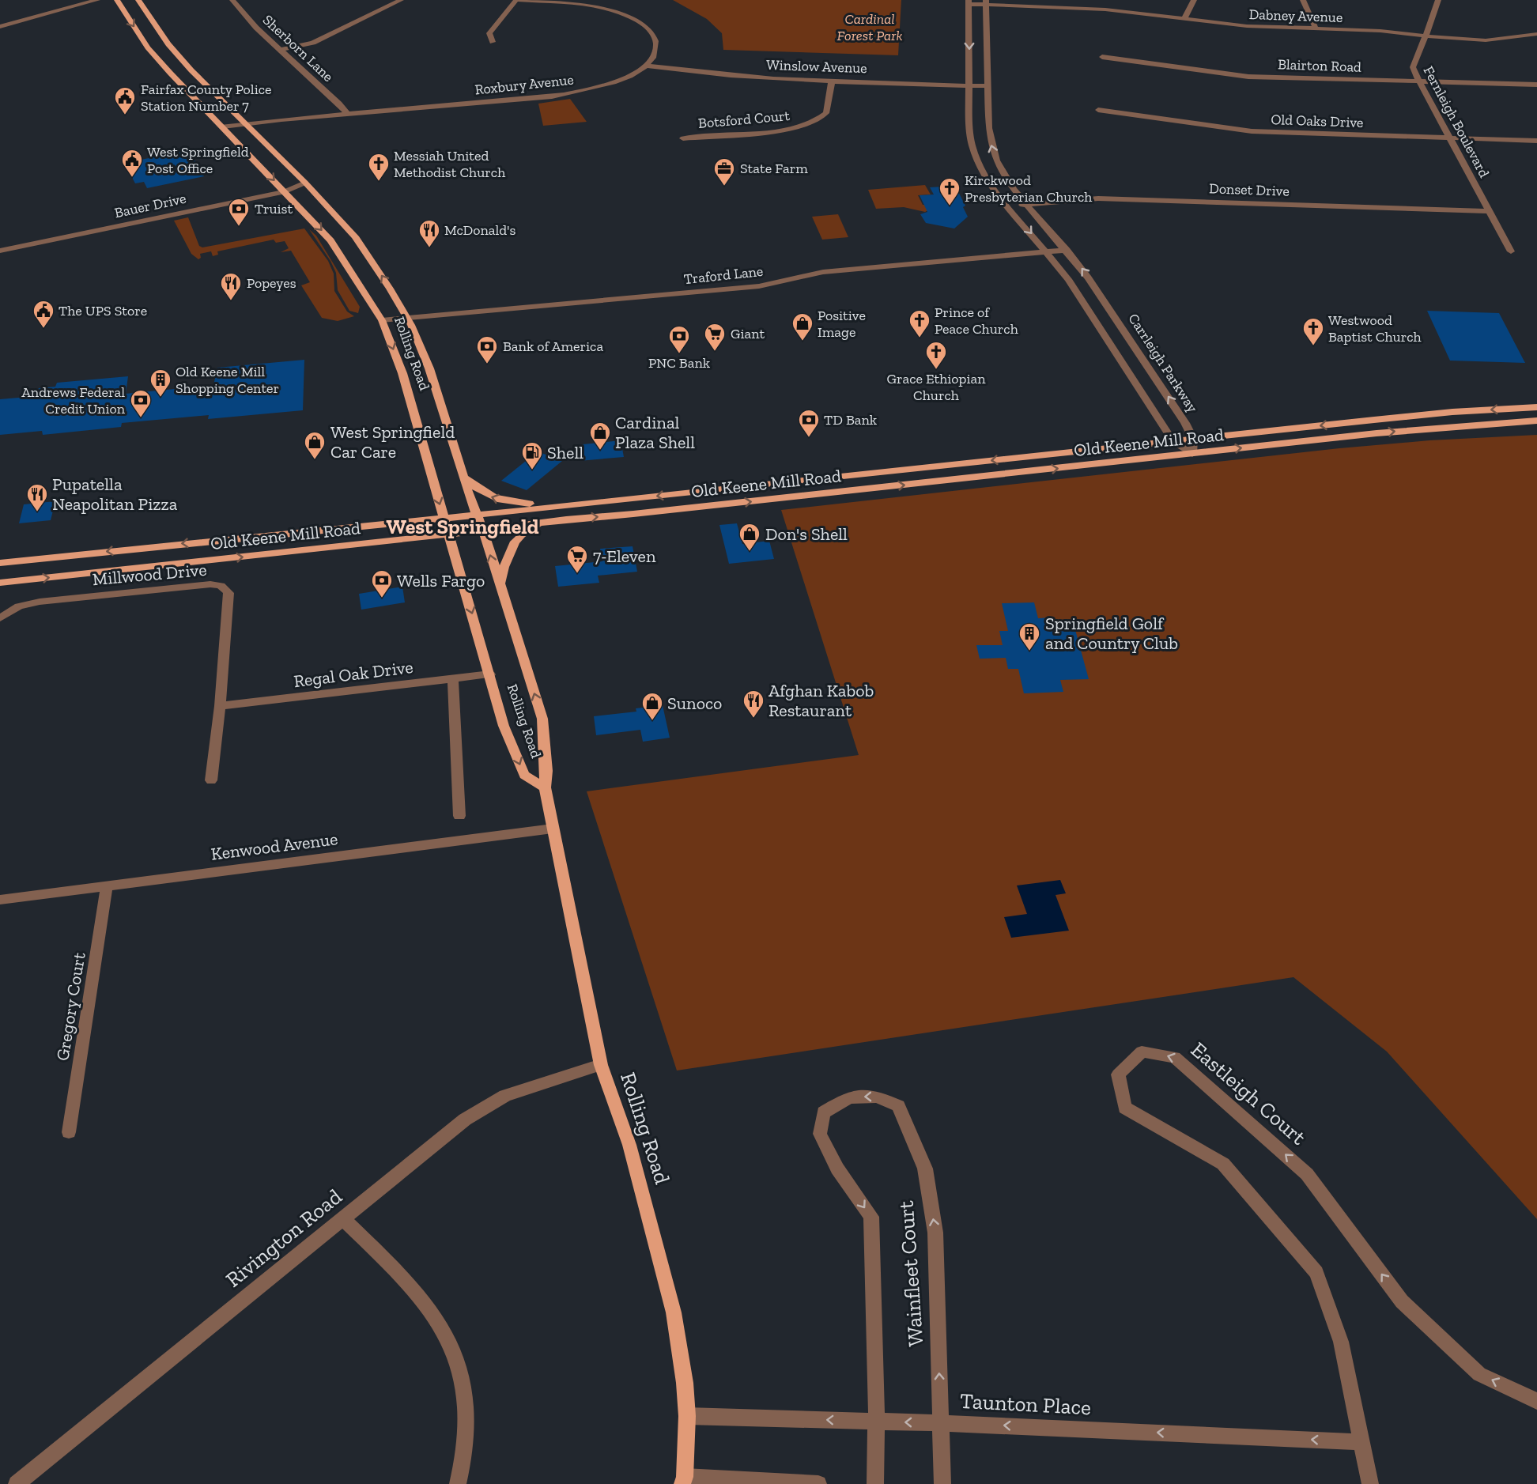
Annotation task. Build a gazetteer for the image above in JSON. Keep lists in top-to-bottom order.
{
  "streets": {
    "main road": ["Rolling Road", "Old Keene Mill Road"],
    "street": [
      "Dabney Avenue",
      "Sherborn Lane",
      "Blairton Road",
      "Winslow Avenue",
      "Roxbury Avenue",
      "Botsford Court",
      "Old Oaks Drive",
      "Fernleigh Boulevard",
      "Donset Drive",
      "Bauer Drive",
      "Traford Lane",
      "Carrleigh Parkway",
      "Millwood Drive",
      "Regal Oak Drive",
      "Kenwood Avenue",
      "Gregory Court",
      "Eastleigh Court",
      "Rivington Road",
      "Wainfleet Court",
      "Taunton Place"
    ]
  },
  "crossings": [
    ["Dabney Avenue", "Fernleigh Boulevard"],
    ["Dabney Avenue", "Carrleigh Parkway"],
    ["Sherborn Lane", "Roxbury Avenue"],
    ["Blairton Road", "Fernleigh Boulevard"],
    ["Winslow Avenue", "Roxbury Avenue"],
    ["Winslow Avenue", "Botsford Court"],
    ["Winslow Avenue", "Carrleigh Parkway"],
    ["Roxbury Avenue", "Rolling Road"],
    ["Old Oaks Drive", "Fernleigh Boulevard"],
    ["Fernleigh Boulevard", "Donset Drive"],
    ["Donset Drive", "Carrleigh Parkway"],
    ["Bauer Drive", "Rolling Road"],
    ["Traford Lane", "Rolling Road"],
    ["Traford Lane", "Carrleigh Parkway"],
    ["Rolling Road", "Old Keene Mill Road"],
    ["Rolling Road", "Regal Oak Drive"],
    ["Rolling Road", "Kenwood Avenue"],
    ["Rolling Road", "Rivington Road"],
    ["Rolling Road", "Taunton Place"],
    ["Carrleigh Parkway", "Old Keene Mill Road"],
    ["Millwood Drive", "Regal Oak Drive"],
    ["Kenwood Avenue", "Gregory Court"],
    ["Eastleigh Court", "Taunton Place"],
    ["Wainfleet Court", "Taunton Place"]
  ],
  "one_way": ["Taunton Place"],
  "districts": ["West Springfield"],
  "parks": ["Cardinal Forest Park"],
  "places": {
    "public building": ["Fairfax County Police Station Number 7", "West Springfield Post Office", "The UPS Store"],
    "church": [
      "Messiah United Methodist Church",
      "Kirckwood Presbyterian Church",
      "Prince of Peace Church",
      "Westwood Baptist Church",
      "Grace Ethiopian Church"
    ],
    "office": ["State Farm"],
    "bank": [
      "Truist",
      "PNC Bank",
      "Bank of America",
      "Andrews Federal Credit Union",
      "TD Bank",
      "Wells Fargo"
    ],
    "restaurant": [
      "McDonald's",
      "Popeyes",
      "Pupatella Neapolitan Pizza",
      "Afghan Kabob Restaurant"
    ],
    "shop": [
      "Positive Image",
      "Cardinal Plaza Shell",
      "West Springfield Car Care",
      "Don's Shell",
      "Sunoco"
    ],
    "supermarket": ["Giant", "7-Eleven"],
    "building": ["Old Keene Mill Shopping Center", "Springfield Golf and Country Club"],
    "fuel station": ["Shell"]
  }
}
